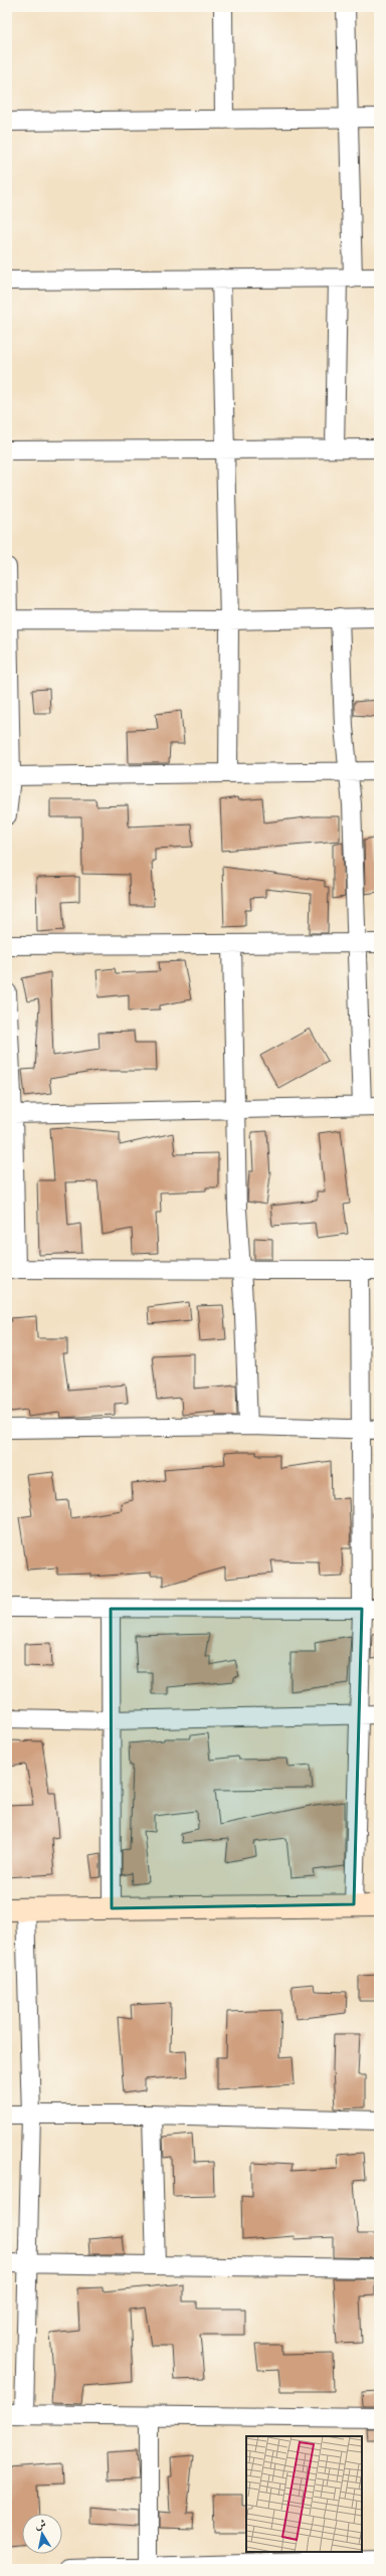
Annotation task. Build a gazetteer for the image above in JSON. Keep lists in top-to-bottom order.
{
  "north": "top"
}
